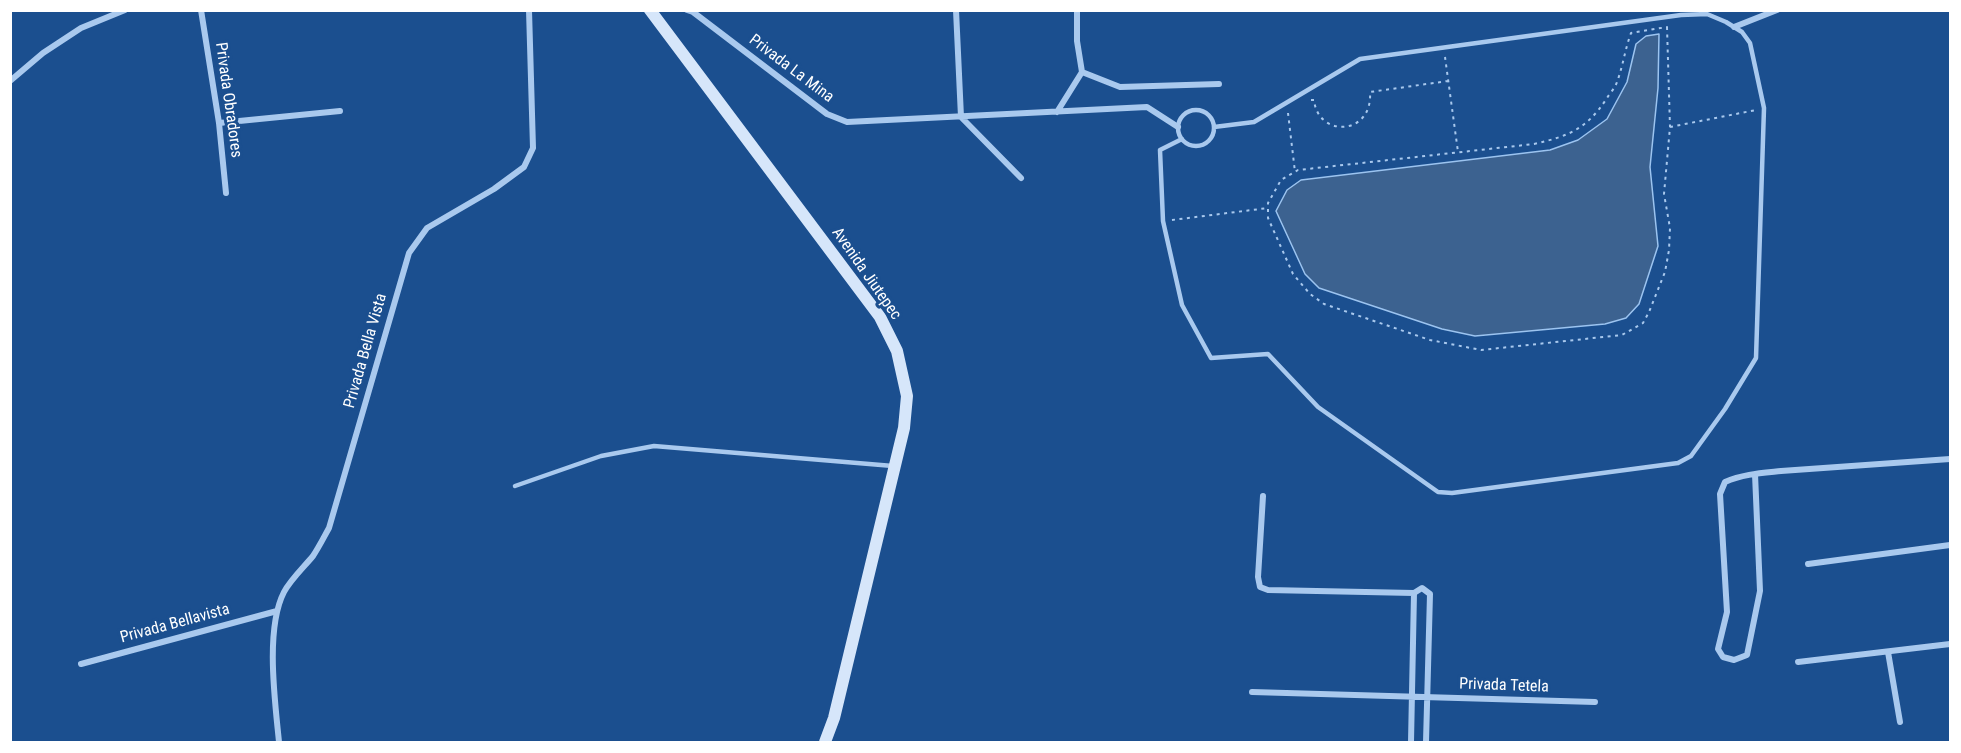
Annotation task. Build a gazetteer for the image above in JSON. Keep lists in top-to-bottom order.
{
  "streets": {
    "main road": ["Avenida Jiutepec"],
    "street": [
      "Privada La Mina",
      "Privada Obradores",
      "Privada Bella Vista",
      "Privada Bellavista",
      "Privada Tetela"
    ]
  },
  "crossings": [
    ["Privada Bella Vista", "Privada Bellavista"]
  ]
}
